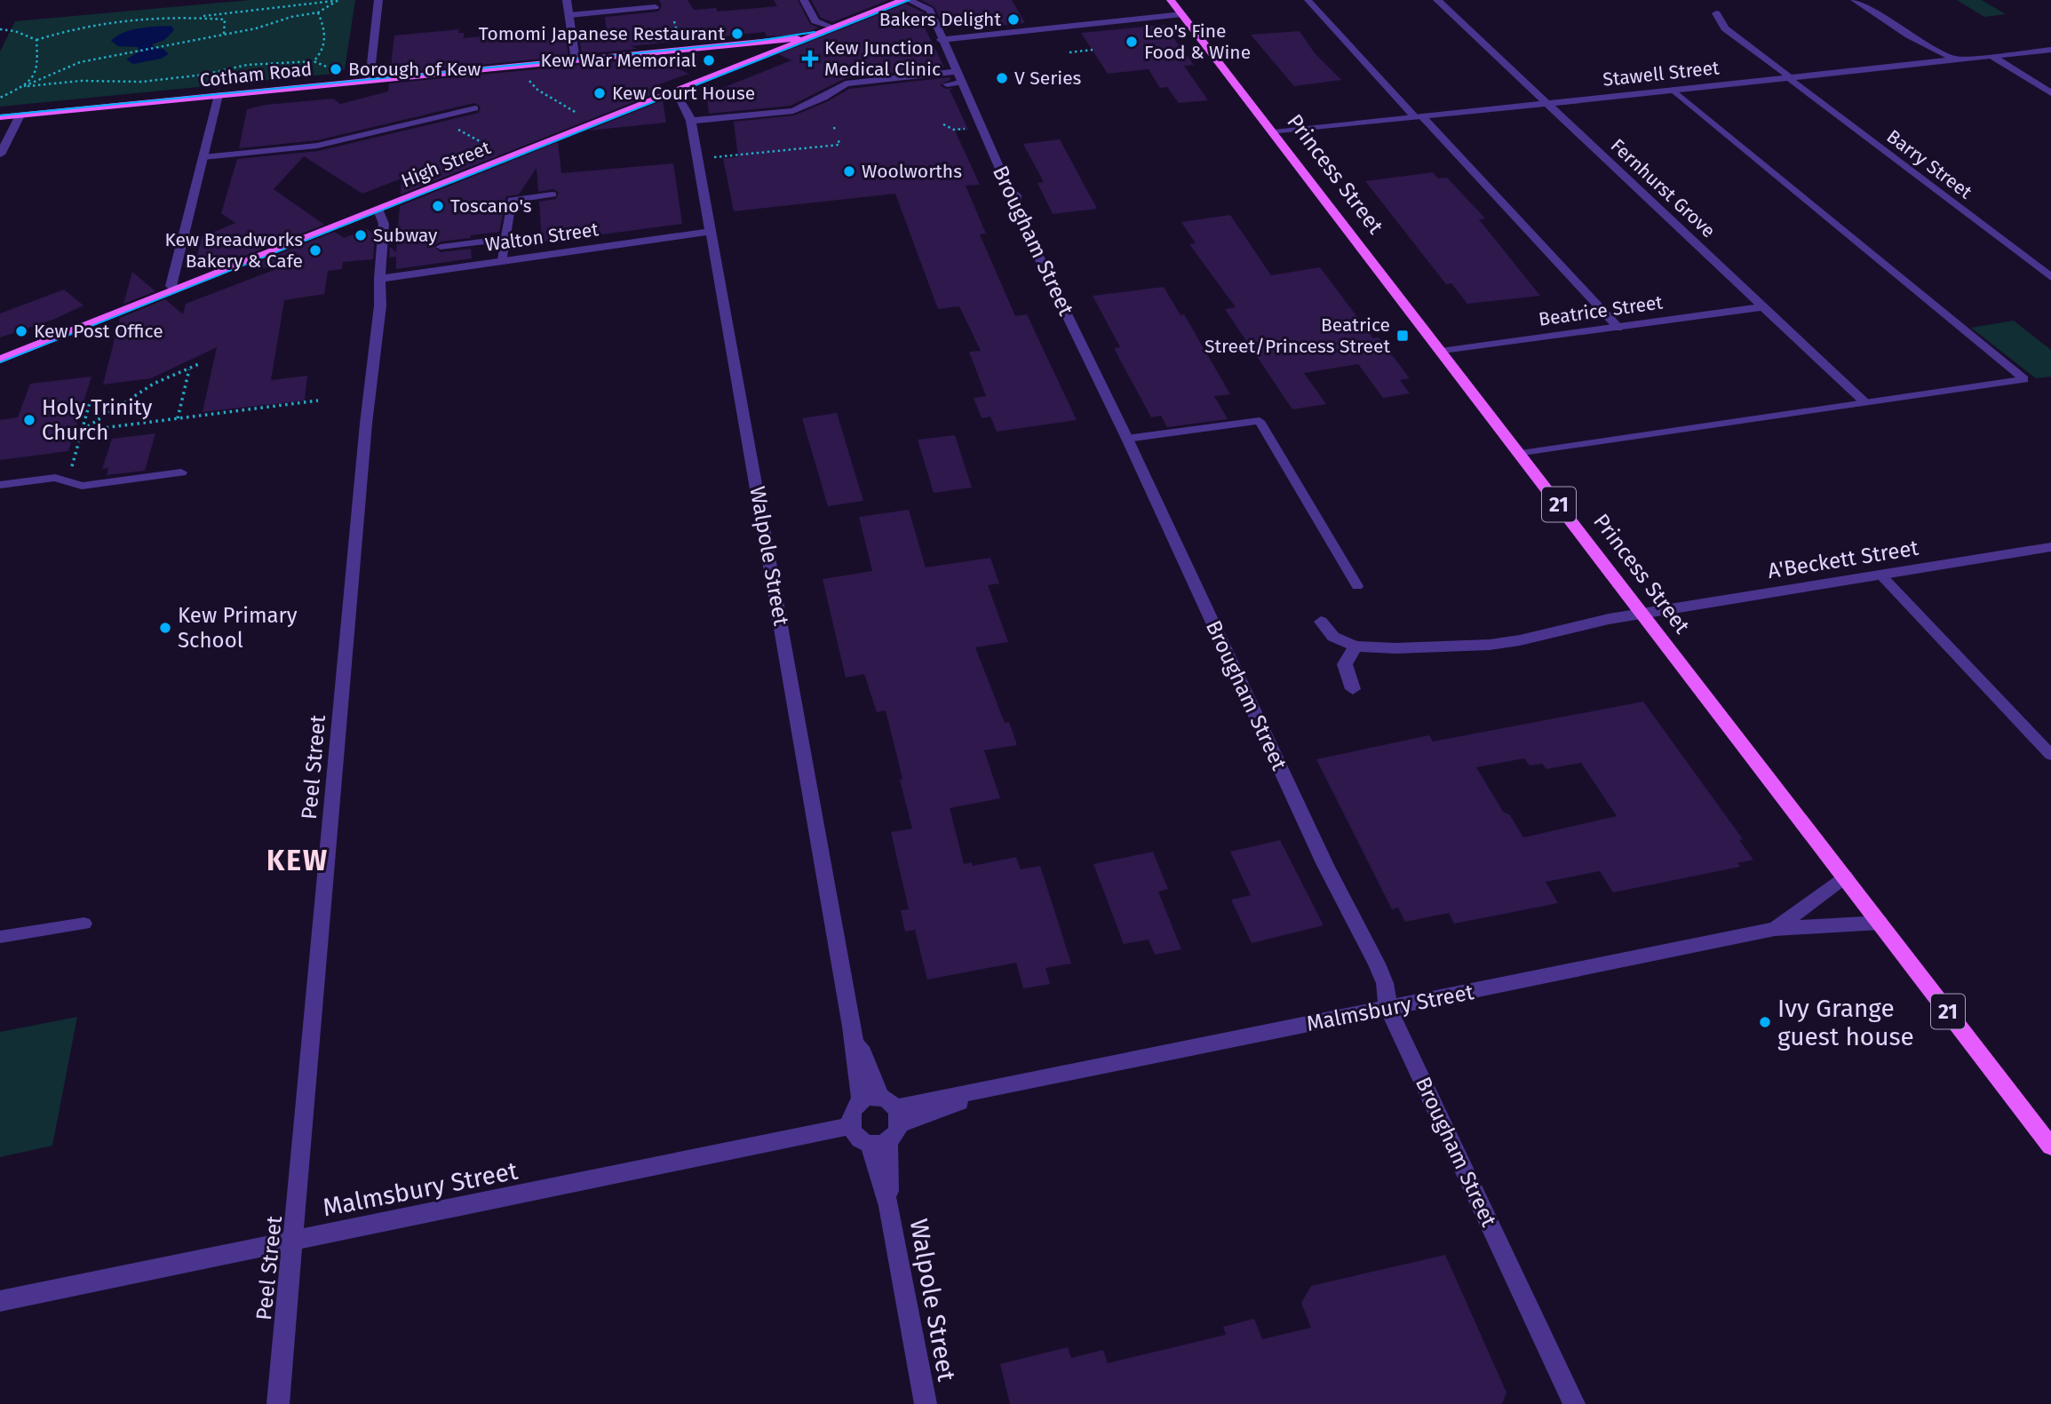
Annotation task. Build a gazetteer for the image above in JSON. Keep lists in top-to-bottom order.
{
  "streets": {
    "main road": [
      "Cotham Road",
      "High Street",
      "Princess Street",
      "21"
    ],
    "street": [
      "Stawell Street",
      "Barry Street",
      "Fernhurst Grove",
      "Walton Street",
      "Brougham Street",
      "Beatrice Street",
      "Walpole Street",
      "A'Beckett Street",
      "Peel Street",
      "Malmsbury Street"
    ]
  },
  "crossings": [
    ["Stawell Street", "Barry Street"],
    ["Stawell Street", "Princess Street"],
    ["Stawell Street", "Fernhurst Grove"],
    ["Cotham Road", "High Street"],
    ["High Street", "Walpole Street"],
    ["High Street", "Peel Street"],
    ["Princess Street", "Beatrice Street"],
    ["Princess Street", "A'Beckett Street"],
    ["Princess Street", "Malmsbury Street"],
    ["Fernhurst Grove", "Beatrice Street"],
    ["Walton Street", "Walpole Street"],
    ["Walton Street", "Peel Street"],
    ["Brougham Street", "Malmsbury Street"],
    ["Walpole Street", "Malmsbury Street"],
    ["Peel Street", "Malmsbury Street"]
  ],
  "districts": ["KEW"],
  "places": {
    "other": [
      "Bakers Delight",
      "Tomomi Japanese Restaurant",
      "Leo's Fine Food & Wine",
      "Kew War Memorial",
      "Borough of Kew",
      "V Series",
      "Kew Court House",
      "Woolworths",
      "Toscano's",
      "Subway",
      "Kew Breadworks Bakery & Cafe",
      "Kew Post Office",
      "Holy Trinity Church",
      "Kew Primary School",
      "Ivy Grange guest house"
    ],
    "health": ["Kew Junction Medical Clinic"],
    "transit": ["Beatrice Street/Princess Street"]
  }
}
